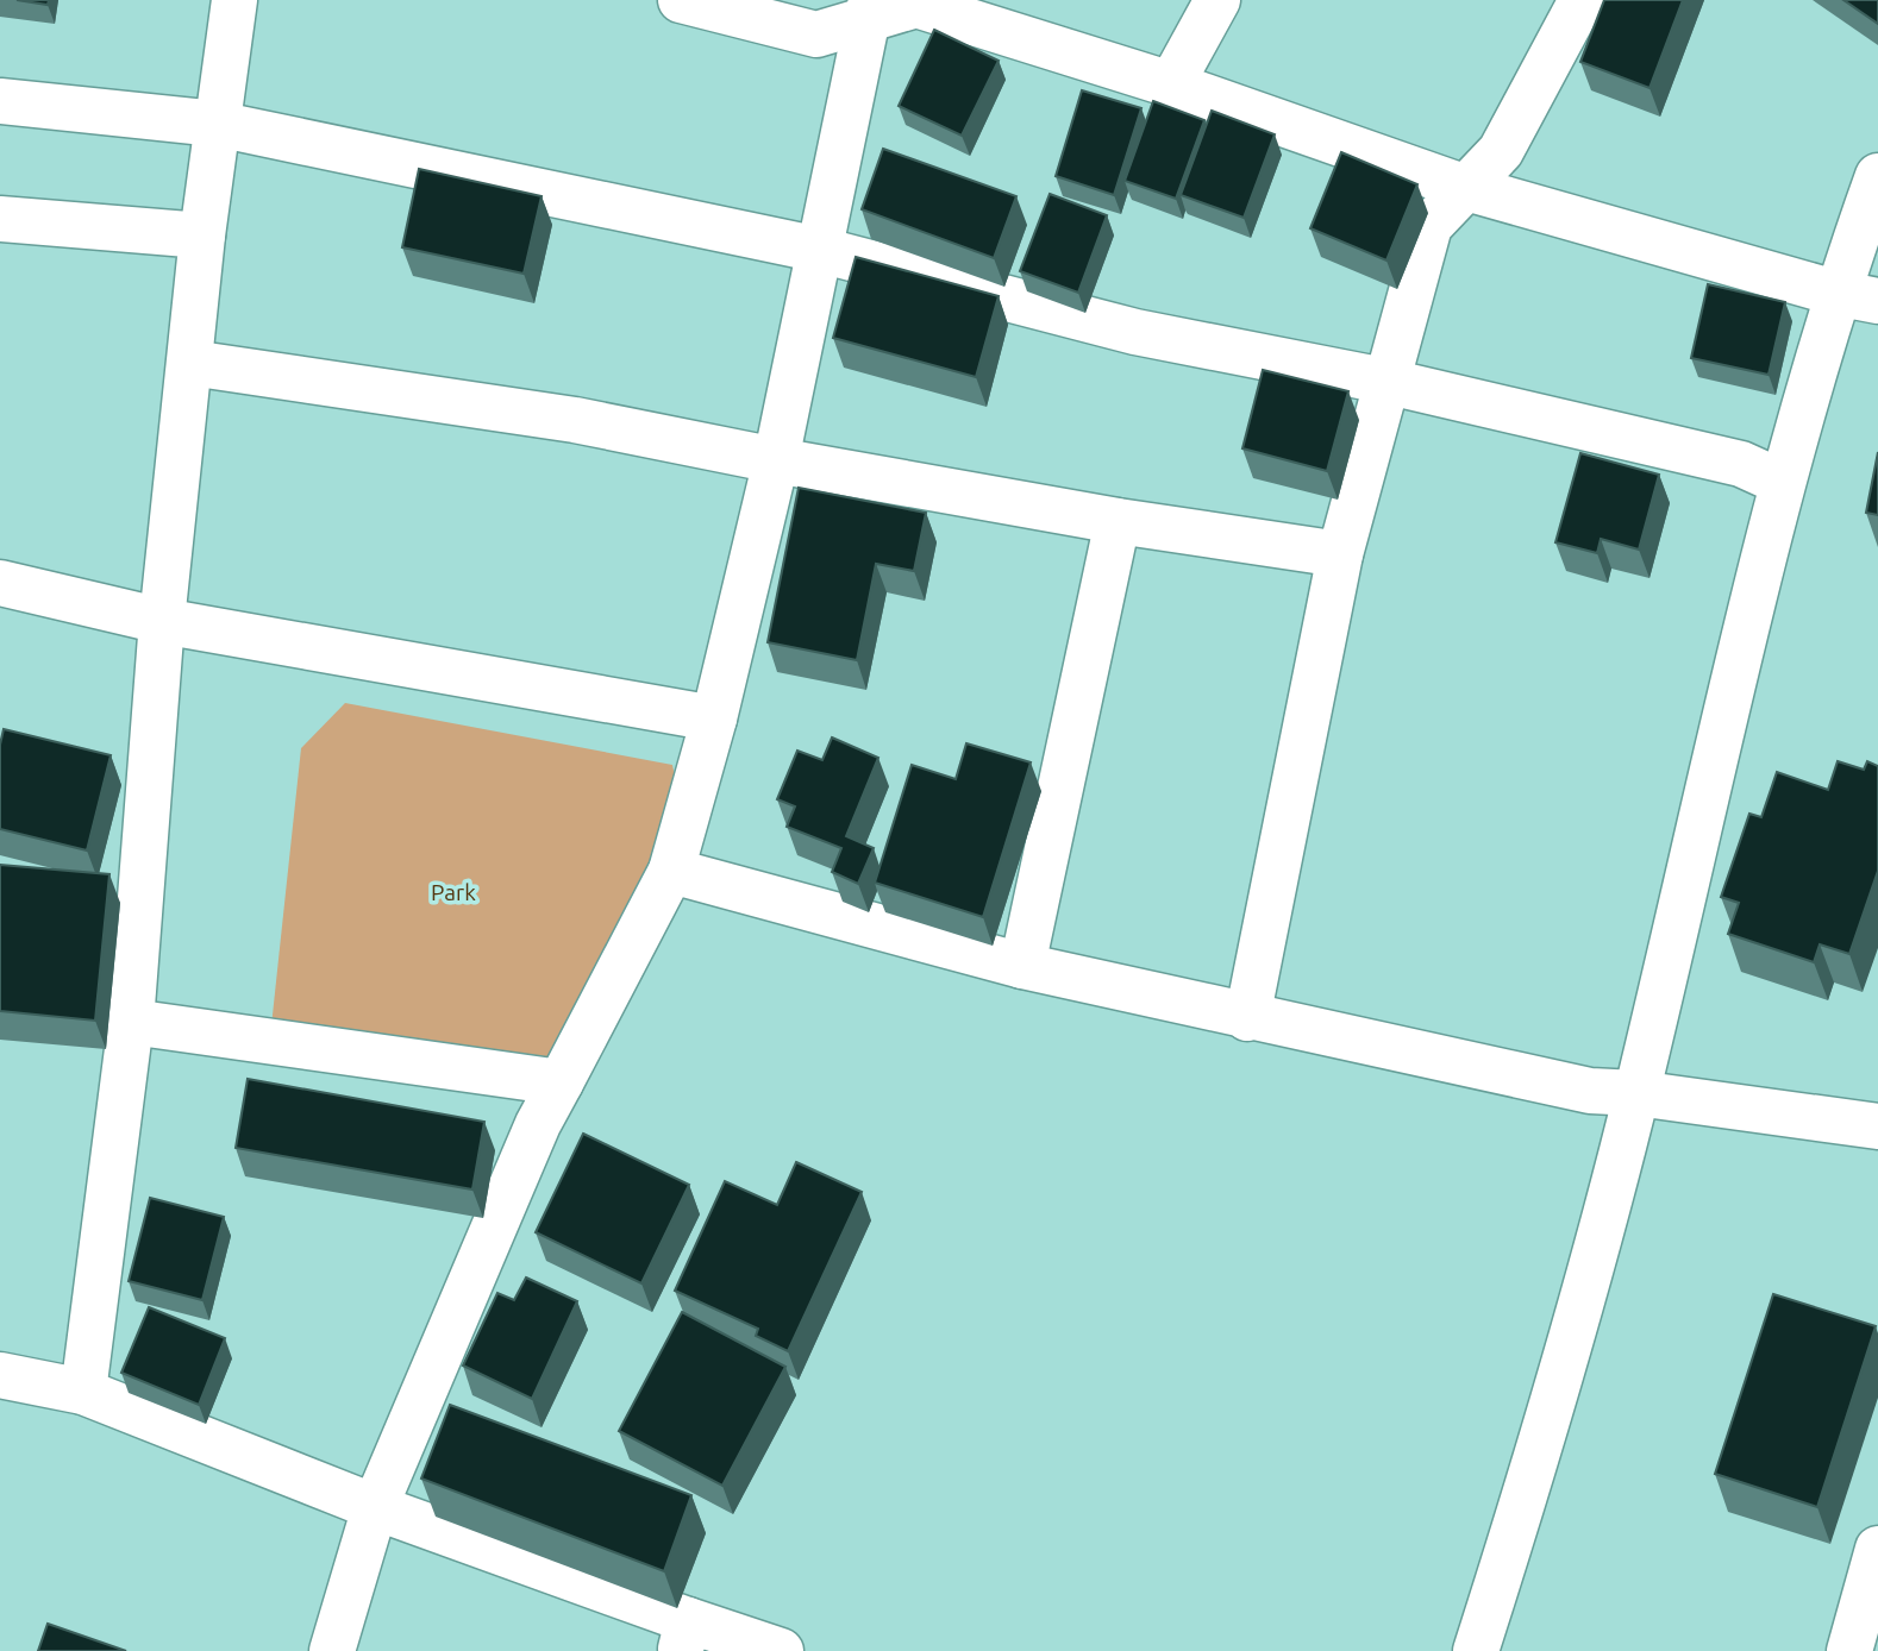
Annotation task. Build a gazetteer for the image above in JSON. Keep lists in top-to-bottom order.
{
  "parks": ["Park"]
}
